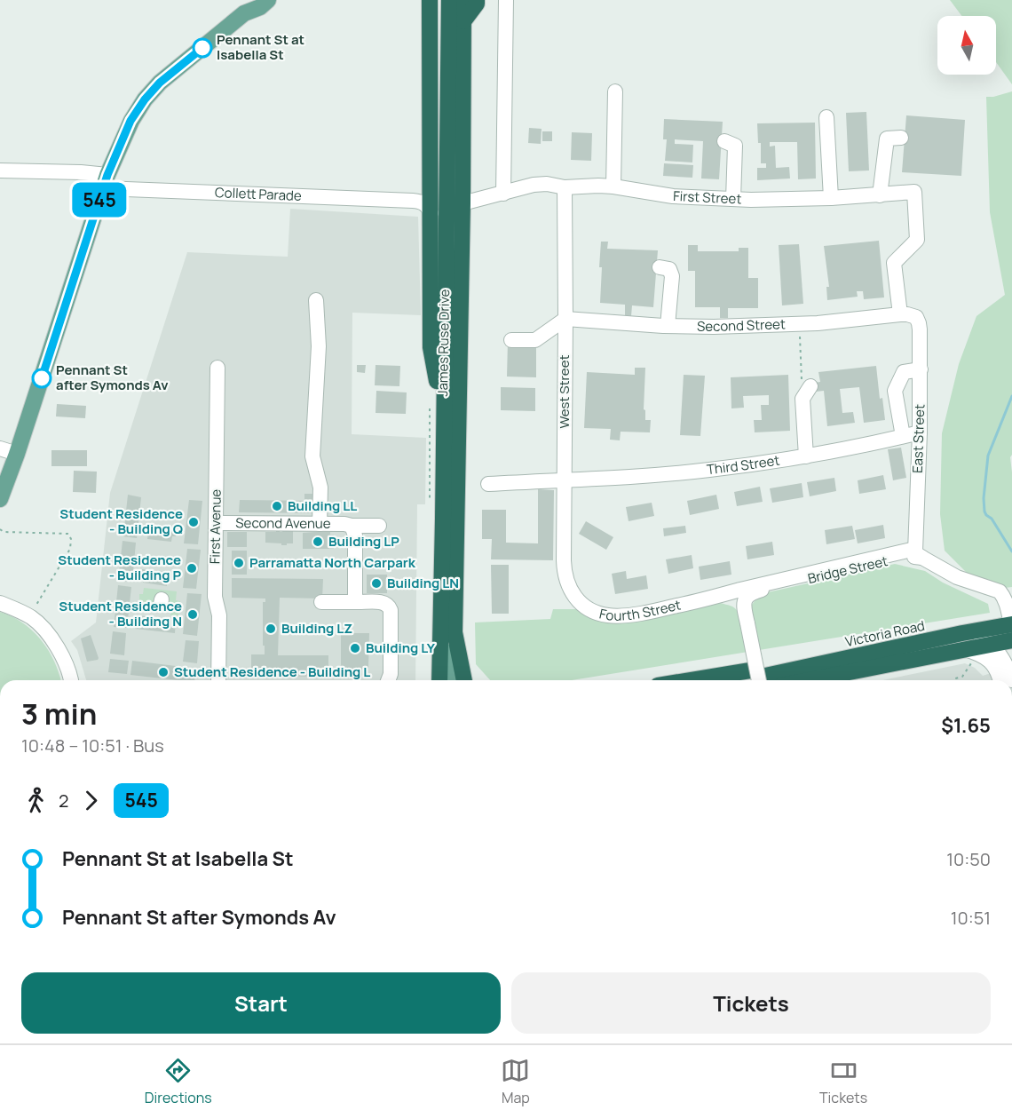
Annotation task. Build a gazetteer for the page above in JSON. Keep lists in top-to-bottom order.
{
  "streets": {
    "highway": ["James Ruse Drive", "Victoria Road"],
    "street": [
      "Collett Parade",
      "First Street",
      "Second Street",
      "West Street",
      "East Street",
      "Third Street",
      "Second Avenue",
      "First Avenue",
      "Bridge Street",
      "Fourth Street"
    ]
  },
  "crossings": [
    ["First Street", "Second Street"],
    ["First Street", "James Ruse Drive"],
    ["First Street", "West Street"],
    ["Second Street", "West Street"],
    ["Second Street", "East Street"],
    ["West Street", "Third Street"],
    ["West Street", "Fourth Street"],
    ["East Street", "Third Street"],
    ["East Street", "Bridge Street"],
    ["Second Avenue", "First Avenue"],
    ["Bridge Street", "Fourth Street"],
    ["Bridge Street", "Victoria Road"]
  ],
  "places": [
    "Pennant St at Isabella St",
    "Pennant St after Symonds Av",
    "Building LL",
    "Student Residence - Building Q",
    "Building LP",
    "Parramatta North Carpark",
    "Student Residence - Building P",
    "Building LN",
    "Student Residence - Building N",
    "Building LZ",
    "Building LY",
    "Student Residence - Building L"
  ],
  "lines": ["bus line 545"],
  "north": "top",
  "page": {
    "on_map": "545",
    "heading": ["3 min", "10:48 – 10:51 · Bus", "$1.65"],
    "legs": ["2", "545"],
    "list": [
      {
        "name": "Pennant St at Isabella St",
        "value": "10:50"
      },
      {
        "name": "Pennant St after Symonds Av",
        "value": "10:51"
      }
    ],
    "buttons": ["Start", "Tickets"],
    "tabs": ["Directions", "Map", "Tickets"]
  }
}
